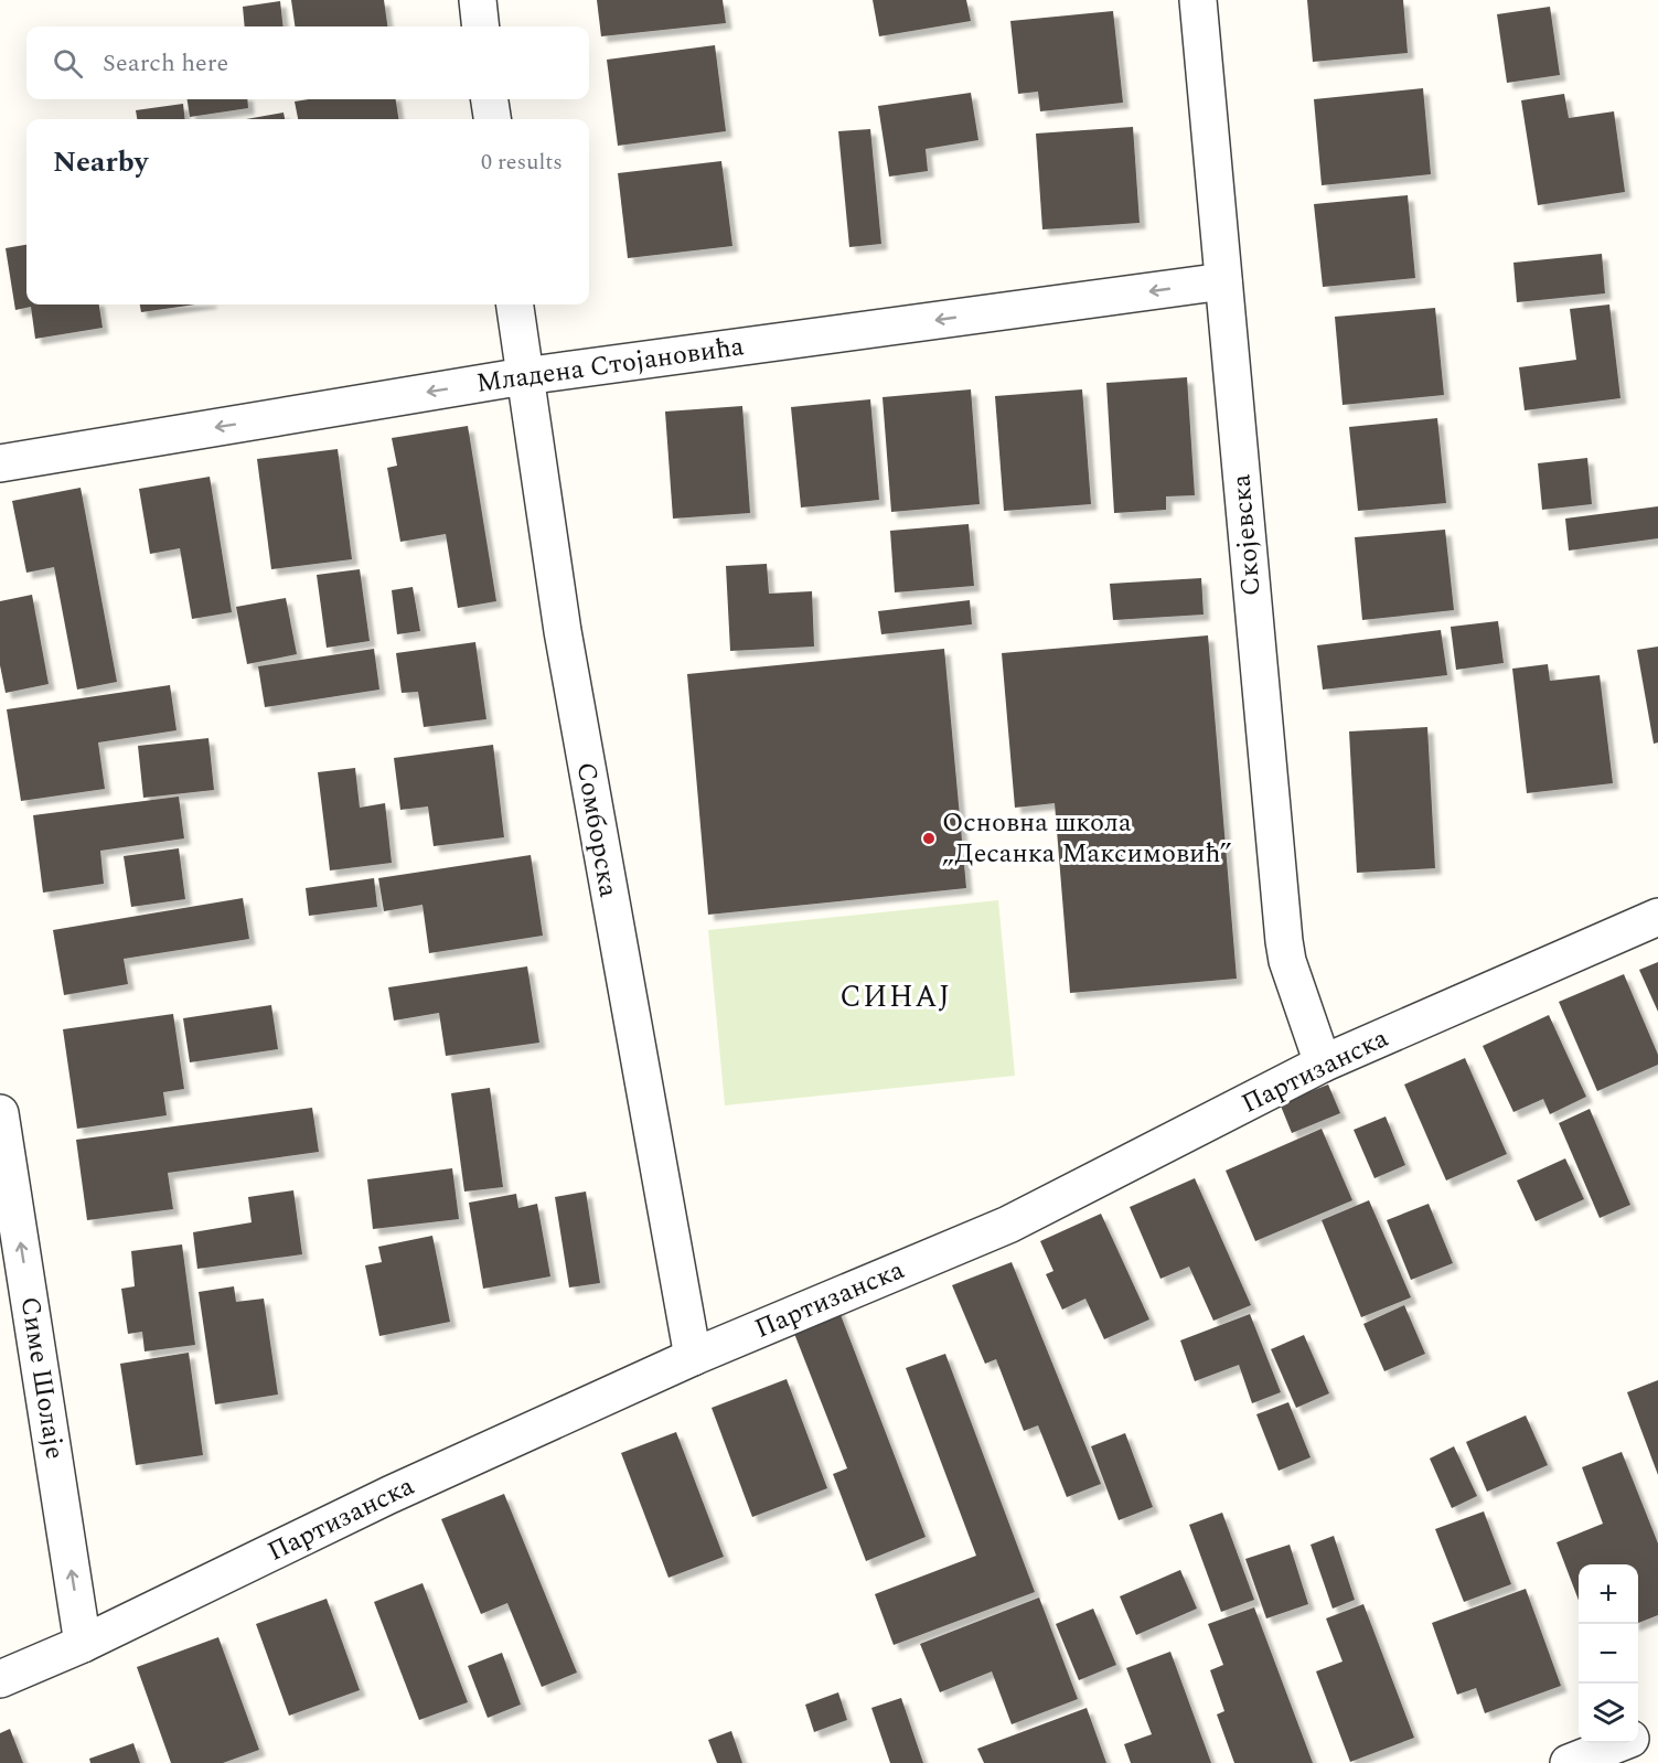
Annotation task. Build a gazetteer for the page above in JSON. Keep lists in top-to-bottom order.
{
  "streets": {
    "street": [
      "Младена Стојановића",
      "Скојевска",
      "Сомборска",
      "Партизанска",
      "Симе Шолаје"
    ]
  },
  "crossings": [
    ["Младена Стојановића", "Скојевска"],
    ["Младена Стојановића", "Сомборска"],
    ["Скојевска", "Партизанска"],
    ["Сомборска", "Партизанска"],
    ["Партизанска", "Симе Шолаје"]
  ],
  "one_way": ["Младена Стојановића", "Симе Шолаје"],
  "districts": ["СИНАЈ"],
  "places": ["Основна школа „Десанка Максимовић”"],
  "page": {
    "search": "Search here",
    "heading": ["Nearby", "0 results"],
    "map_buttons": ["+", "−"]
  }
}
